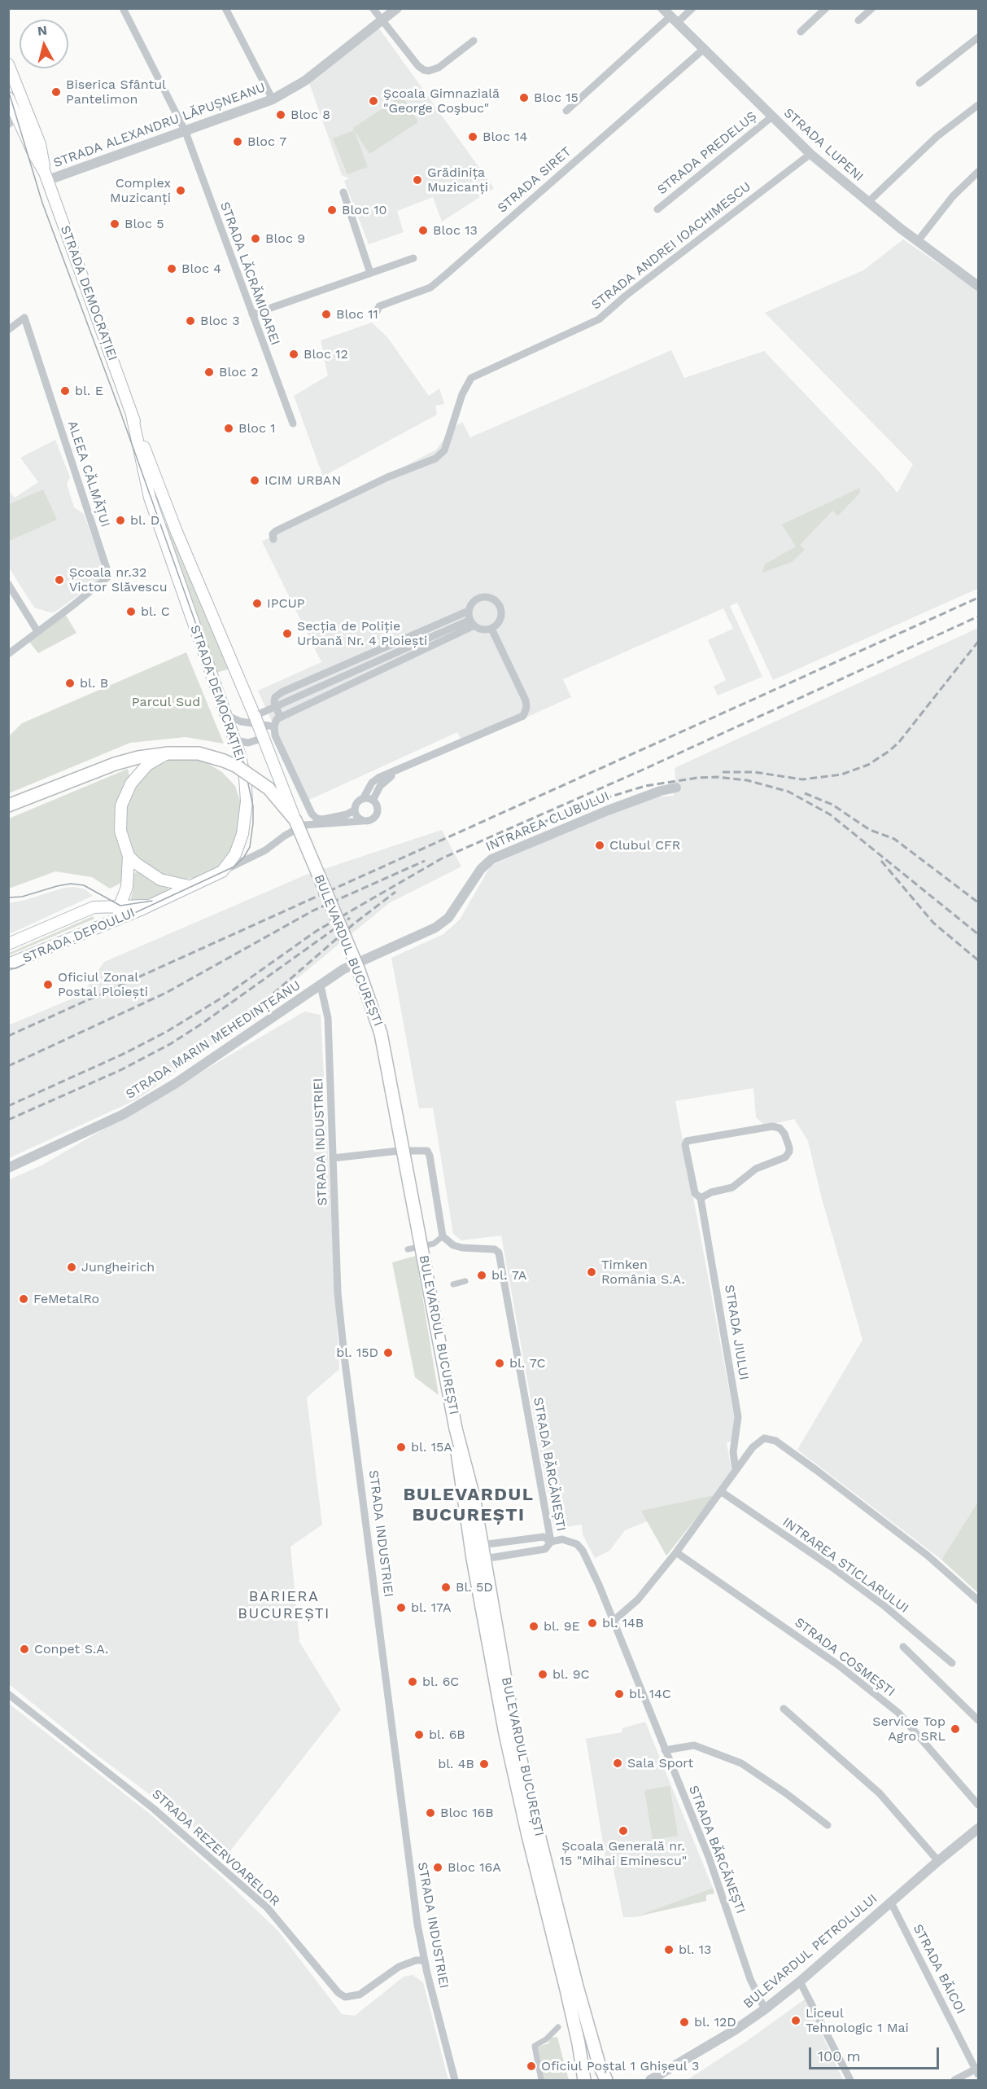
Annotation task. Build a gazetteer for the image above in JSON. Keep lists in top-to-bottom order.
{
  "streets": {
    "main road": ["STRADA DEMOCRAȚIEI", "STRADA DEPOULUI", "BULEVARDUL BUCUREȘTI"],
    "street": [
      "STRADA ALEXANDRU LĂPUȘNEANU",
      "STRADA LUPENI",
      "STRADA PREDELUȘ",
      "STRADA SIRET",
      "STRADA ANDREI IOACHIMESCU",
      "STRADA LĂCRĂMIOAREI",
      "ALEEA CĂLMĂȚUI",
      "INTRAREA CLUBULUI",
      "STRADA MARIN MEHEDINȚEANU",
      "STRADA INDUSTRIEI",
      "STRADA JIULUI",
      "STRADA BĂRCĂNEȘTI",
      "INTRAREA STICLARULUI",
      "STRADA COSMEȘTI",
      "STRADA REZERVOARELOR",
      "BULEVARDUL PETROLULUI",
      "STRADA BĂICOI"
    ]
  },
  "crossings": [
    ["STRADA ALEXANDRU LĂPUȘNEANU", "STRADA LĂCRĂMIOAREI"],
    ["STRADA ALEXANDRU LĂPUȘNEANU", "STRADA DEMOCRAȚIEI"],
    ["STRADA LUPENI", "STRADA PREDELUȘ"],
    ["STRADA LUPENI", "STRADA SIRET"],
    ["STRADA LUPENI", "STRADA ANDREI IOACHIMESCU"],
    ["STRADA DEMOCRAȚIEI", "BULEVARDUL BUCUREȘTI"],
    ["INTRAREA CLUBULUI", "STRADA MARIN MEHEDINȚEANU"],
    ["STRADA MARIN MEHEDINȚEANU", "STRADA INDUSTRIEI"],
    ["STRADA INDUSTRIEI", "STRADA REZERVOARELOR"],
    ["STRADA BĂRCĂNEȘTI", "BULEVARDUL PETROLULUI"],
    ["BULEVARDUL PETROLULUI", "STRADA BĂICOI"]
  ],
  "districts": ["BULEVARDUL BUCUREȘTI", "BARIERA BUCUREȘTI"],
  "parks": ["Parcul Sud"],
  "places": [
    "Biserica Sfântul Pantelimon",
    "Bloc 15",
    "Şcoala Gimnazială \"George Coşbuc\"",
    "Bloc 8",
    "Bloc 14",
    "Bloc 7",
    "Grădinița Muzicanți",
    "Complex Muzicanți",
    "Bloc 10",
    "Bloc 5",
    "Bloc 13",
    "Bloc 9",
    "Bloc 4",
    "Bloc 11",
    "Bloc 3",
    "Bloc 12",
    "Bloc 2",
    "bl. E",
    "Bloc 1",
    "ICIM URBAN",
    "bl. D",
    "Școala nr.32 Victor Slăvescu",
    "IPCUP",
    "bl. C",
    "Secția de Poliție Urbană Nr. 4 Ploiești",
    "bl. B",
    "Clubul CFR",
    "Oficiul Zonal Postal Ploiești",
    "Jungheirich",
    "Timken România S.A.",
    "bl. 7A",
    "FeMetalRo",
    "bl. 15D",
    "bl. 7C",
    "bl. 15A",
    "Bl. 5D",
    "bl. 17A",
    "bl. 14B",
    "bl. 9E",
    "Conpet S.A.",
    "bl. 9C",
    "bl. 6C",
    "bl. 14C",
    "Service Top Agro SRL",
    "bl. 6B",
    "Sala Sport",
    "bl. 4B",
    "Bloc 16B",
    "Școala Generală nr. 15 \"Mihai Eminescu\"",
    "Bloc 16A",
    "bl. 13",
    "Liceul Tehnologic 1 Mai",
    "bl. 12D",
    "Oficiul Poștal 1 Ghișeul 3"
  ],
  "scale_bar": "100 m",
  "north": "top"
}
